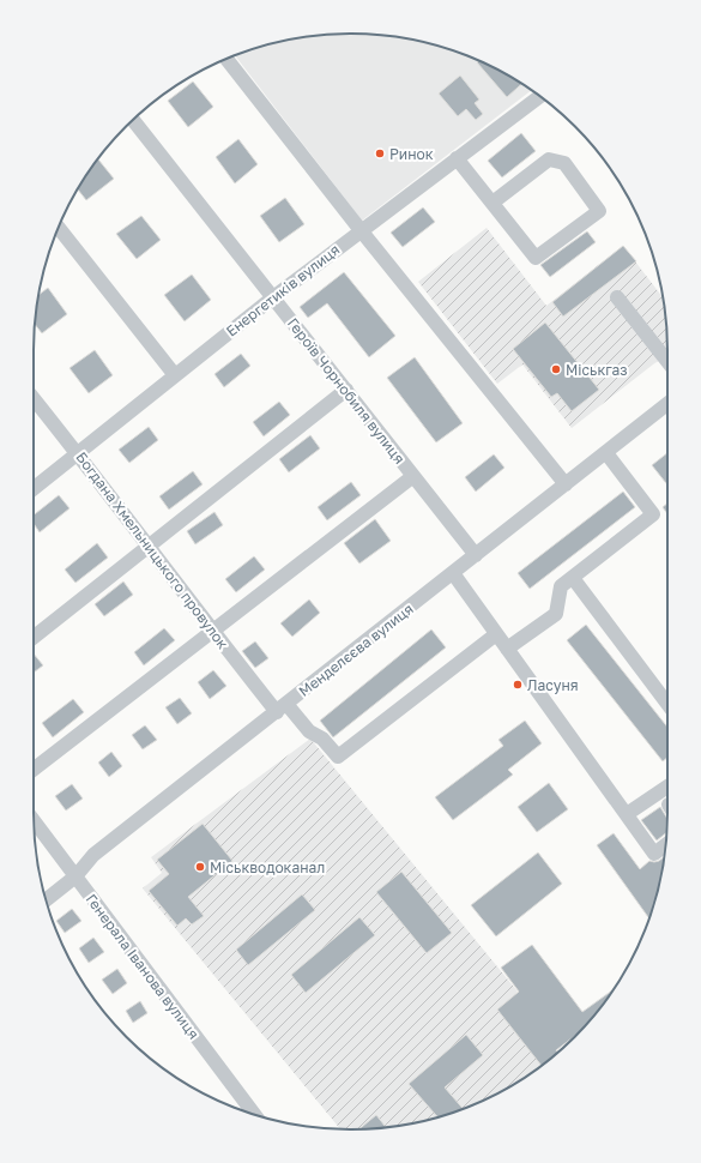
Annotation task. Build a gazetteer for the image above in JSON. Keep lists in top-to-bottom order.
{
  "streets": {
    "street": [
      "Енергетиків вулиця",
      "Героїв Чорнобиля вулиця",
      "Богдана Хмельницького провулок",
      "Менделєєва вулиця",
      "Генерала Іванова вулиця"
    ]
  },
  "crossings": [
    ["Енергетиків вулиця", "Героїв Чорнобиля вулиця"],
    ["Енергетиків вулиця", "Богдана Хмельницького провулок"],
    ["Героїв Чорнобиля вулиця", "Менделєєва вулиця"],
    ["Богдана Хмельницького провулок", "Менделєєва вулиця"],
    ["Менделєєва вулиця", "Генерала Іванова вулиця"]
  ],
  "places": [
    "Ринок",
    "Міськгаз",
    "Ласуня",
    "Міськводоканал"
  ]
}
